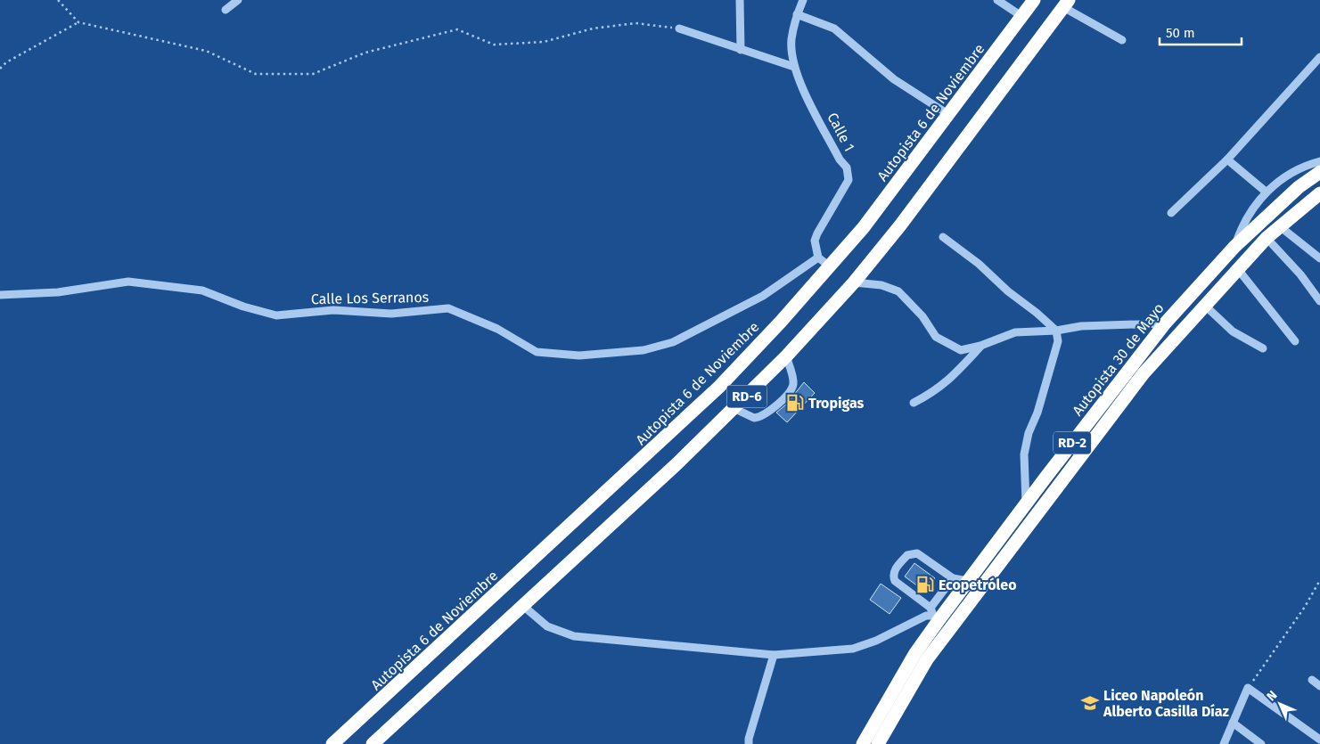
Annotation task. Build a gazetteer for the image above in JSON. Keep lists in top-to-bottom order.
{
  "streets": {
    "highway": [
      "Autopista 6 de Noviembre",
      "Autopista 30 de Mayo",
      "RD-6",
      "RD-2"
    ],
    "street": ["Calle 1", "Calle Los Serranos"]
  },
  "crossings": [
    ["Calle 1", "Calle Los Serranos"]
  ],
  "places": {
    "fuel station": ["Tropigas", "Ecopetróleo"],
    "school or university": ["Liceo Napoleón Alberto Casilla Díaz"]
  },
  "scale_bar": "50 m",
  "north": "top left"
}
